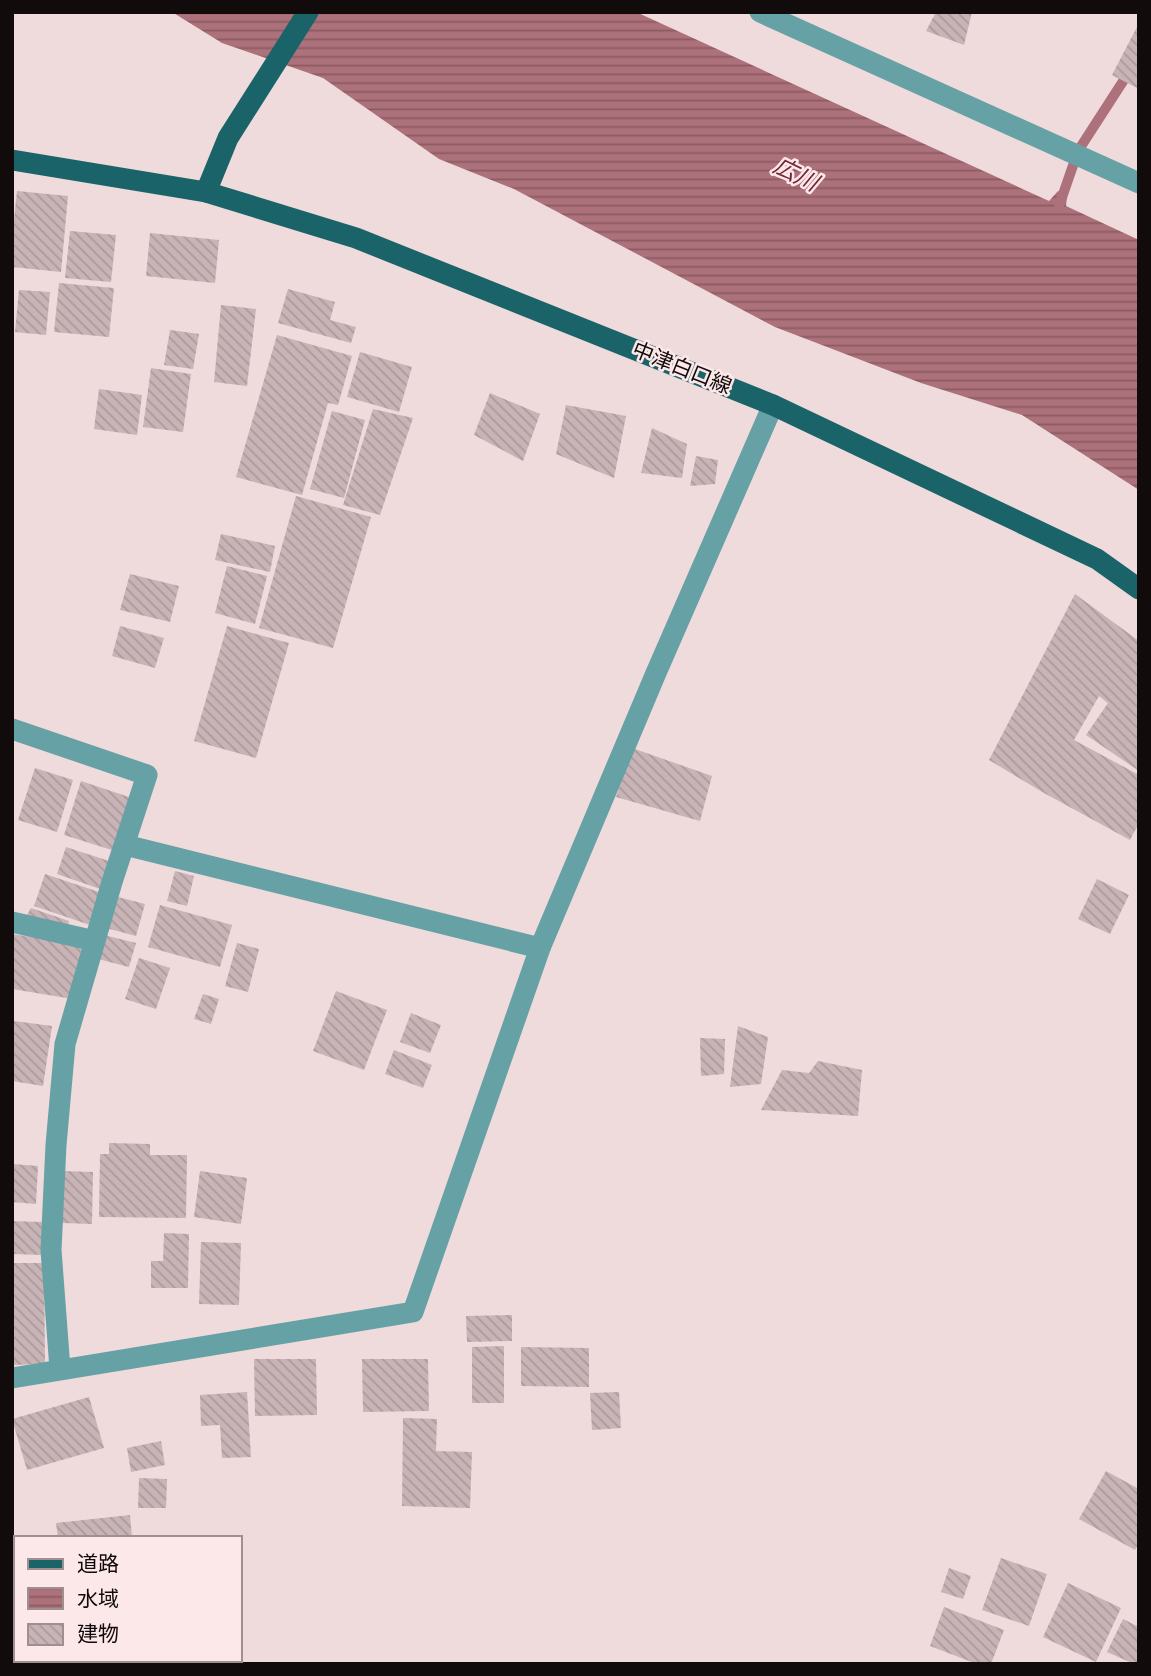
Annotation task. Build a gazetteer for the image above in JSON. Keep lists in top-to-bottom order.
{
  "streets": {
    "main road": ["中津白口線"]
  },
  "water": ["広川"],
  "legend": ["道路", "水域", "建物"]
}
